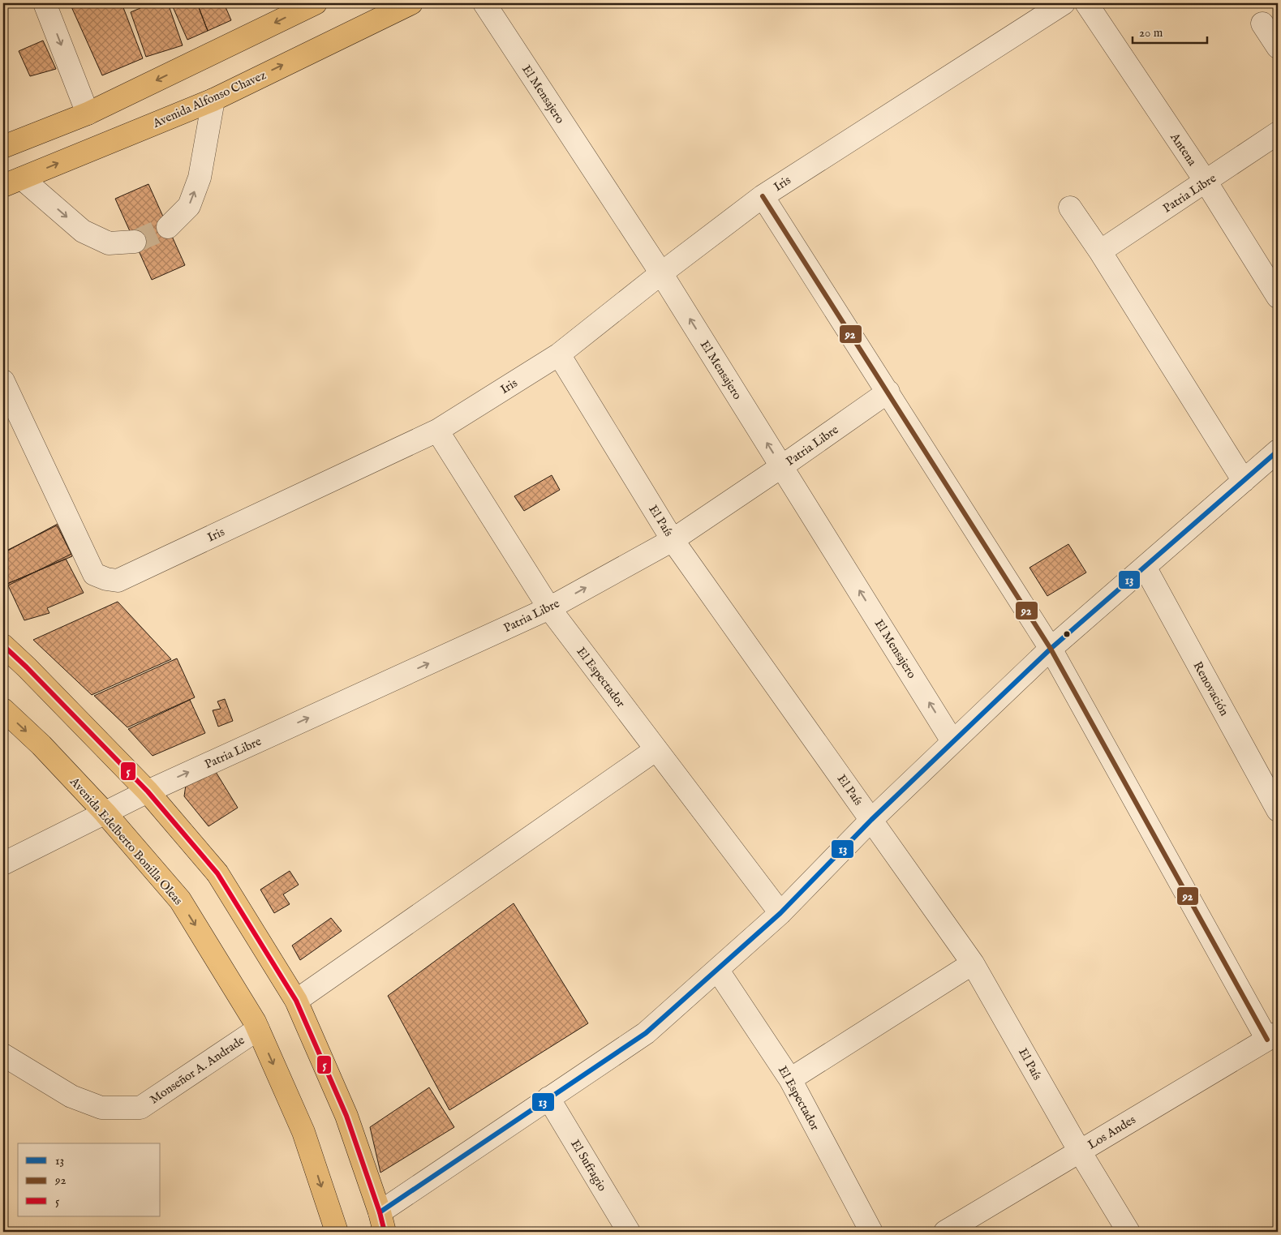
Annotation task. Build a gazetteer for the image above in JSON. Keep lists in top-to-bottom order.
{
  "streets": {
    "main road": ["Avenida Alfonso Chavez", "Avenida Edelberto Bonilla Oleas"],
    "street": [
      "El Mensajero",
      "Antena",
      "Iris",
      "Patria Libre",
      "El País",
      "El Espectador",
      "Renovación",
      "Monseñor A. Andrade",
      "Los Andes",
      "El Sufragio"
    ]
  },
  "crossings": [
    ["El Mensajero", "Iris"],
    ["El Mensajero", "Patria Libre"],
    ["Antena", "Patria Libre"],
    ["Iris", "El País"],
    ["Iris", "El Espectador"],
    ["Patria Libre", "El País"],
    ["Patria Libre", "El Espectador"],
    ["Patria Libre", "Avenida Edelberto Bonilla Oleas"],
    ["El País", "Los Andes"],
    ["Avenida Edelberto Bonilla Oleas", "Monseñor A. Andrade"]
  ],
  "one_way": ["Patria Libre"],
  "lines": ["transit line 92", "transit line 13", "transit line 5"],
  "legend": ["13", "92", "5"],
  "scale_bar": "20 m"
}
